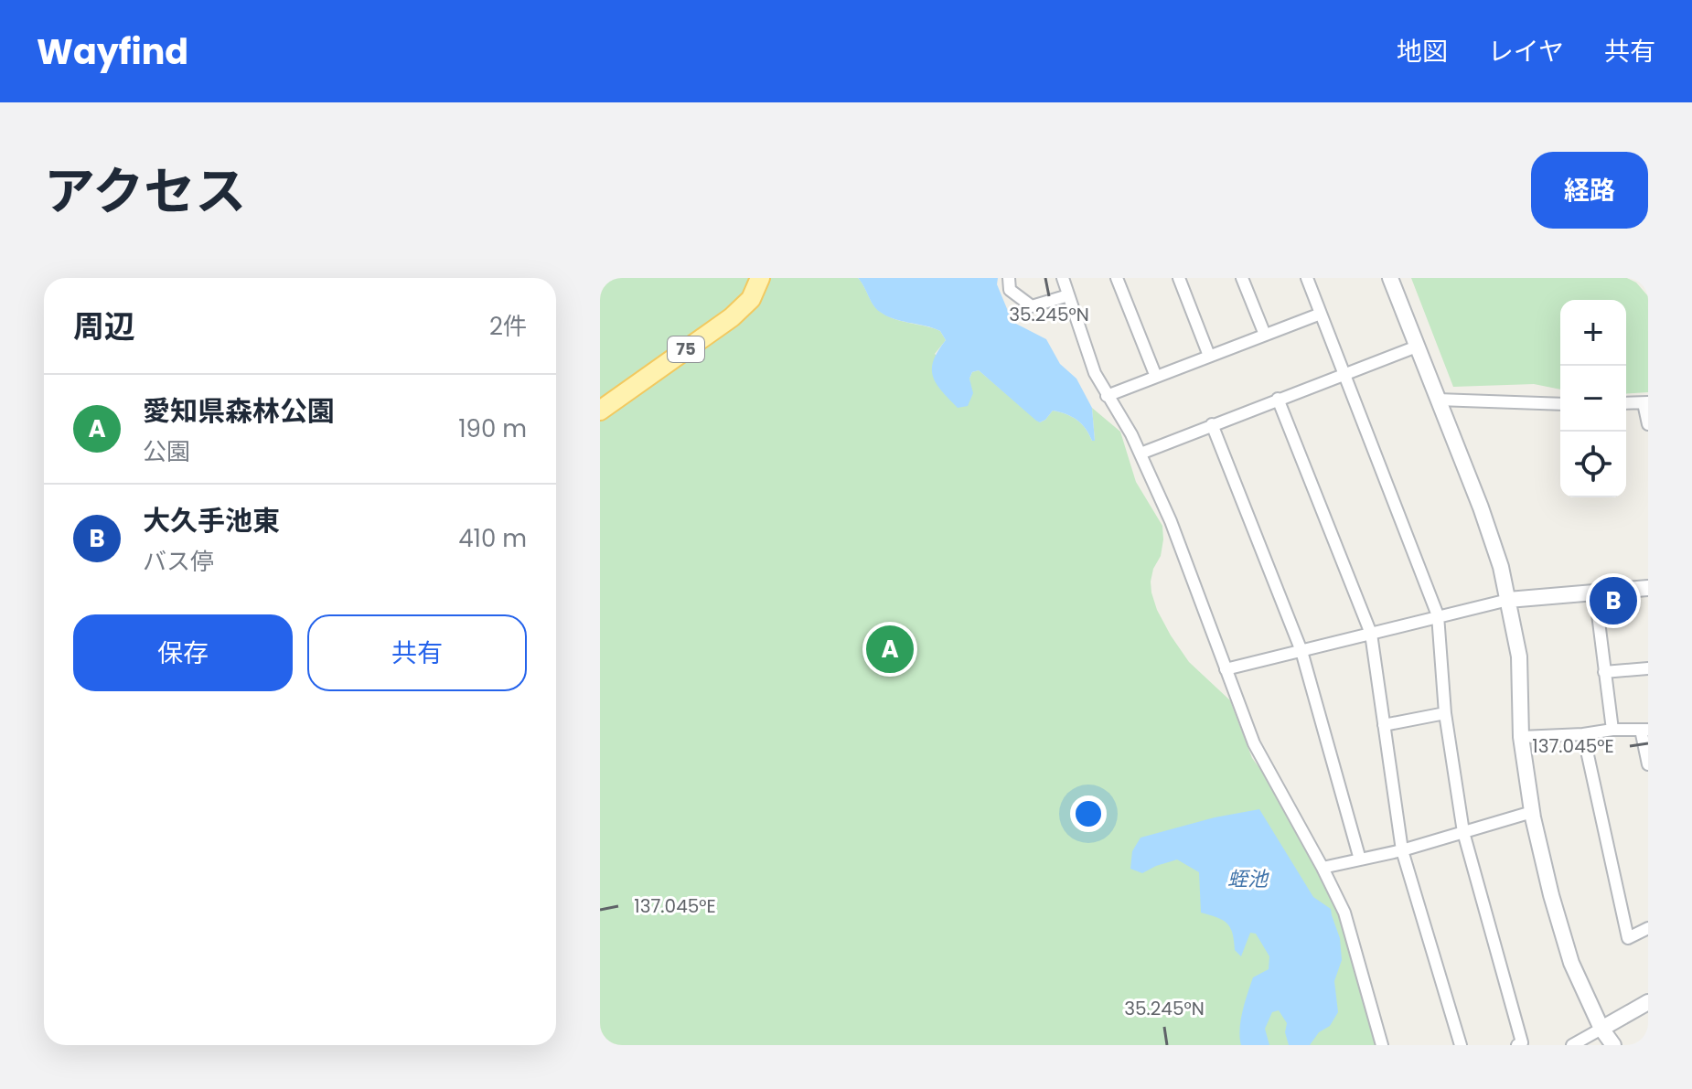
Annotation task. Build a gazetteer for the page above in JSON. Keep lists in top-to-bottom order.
{
  "streets": {
    "main road": ["75"]
  },
  "water": ["蛭池"],
  "page": {
    "header": "Wayfind",
    "nav": ["地図", "レイヤ", "共有"],
    "title": "アクセス",
    "buttons": [
      "経路",
      ["保存", "共有"]
    ],
    "heading": ["周辺", "2件"],
    "map_buttons": ["+", "−"],
    "list": [
      {
        "mark": "A",
        "name": "愛知県森林公園",
        "note": "公園",
        "value": "190 m"
      },
      {
        "mark": "B",
        "name": "大久手池東",
        "note": "バス停",
        "value": "410 m"
      }
    ],
    "pins": ["B", "A"]
  },
  "coordinates": ["35.245°N", "137.045°E"]
}
